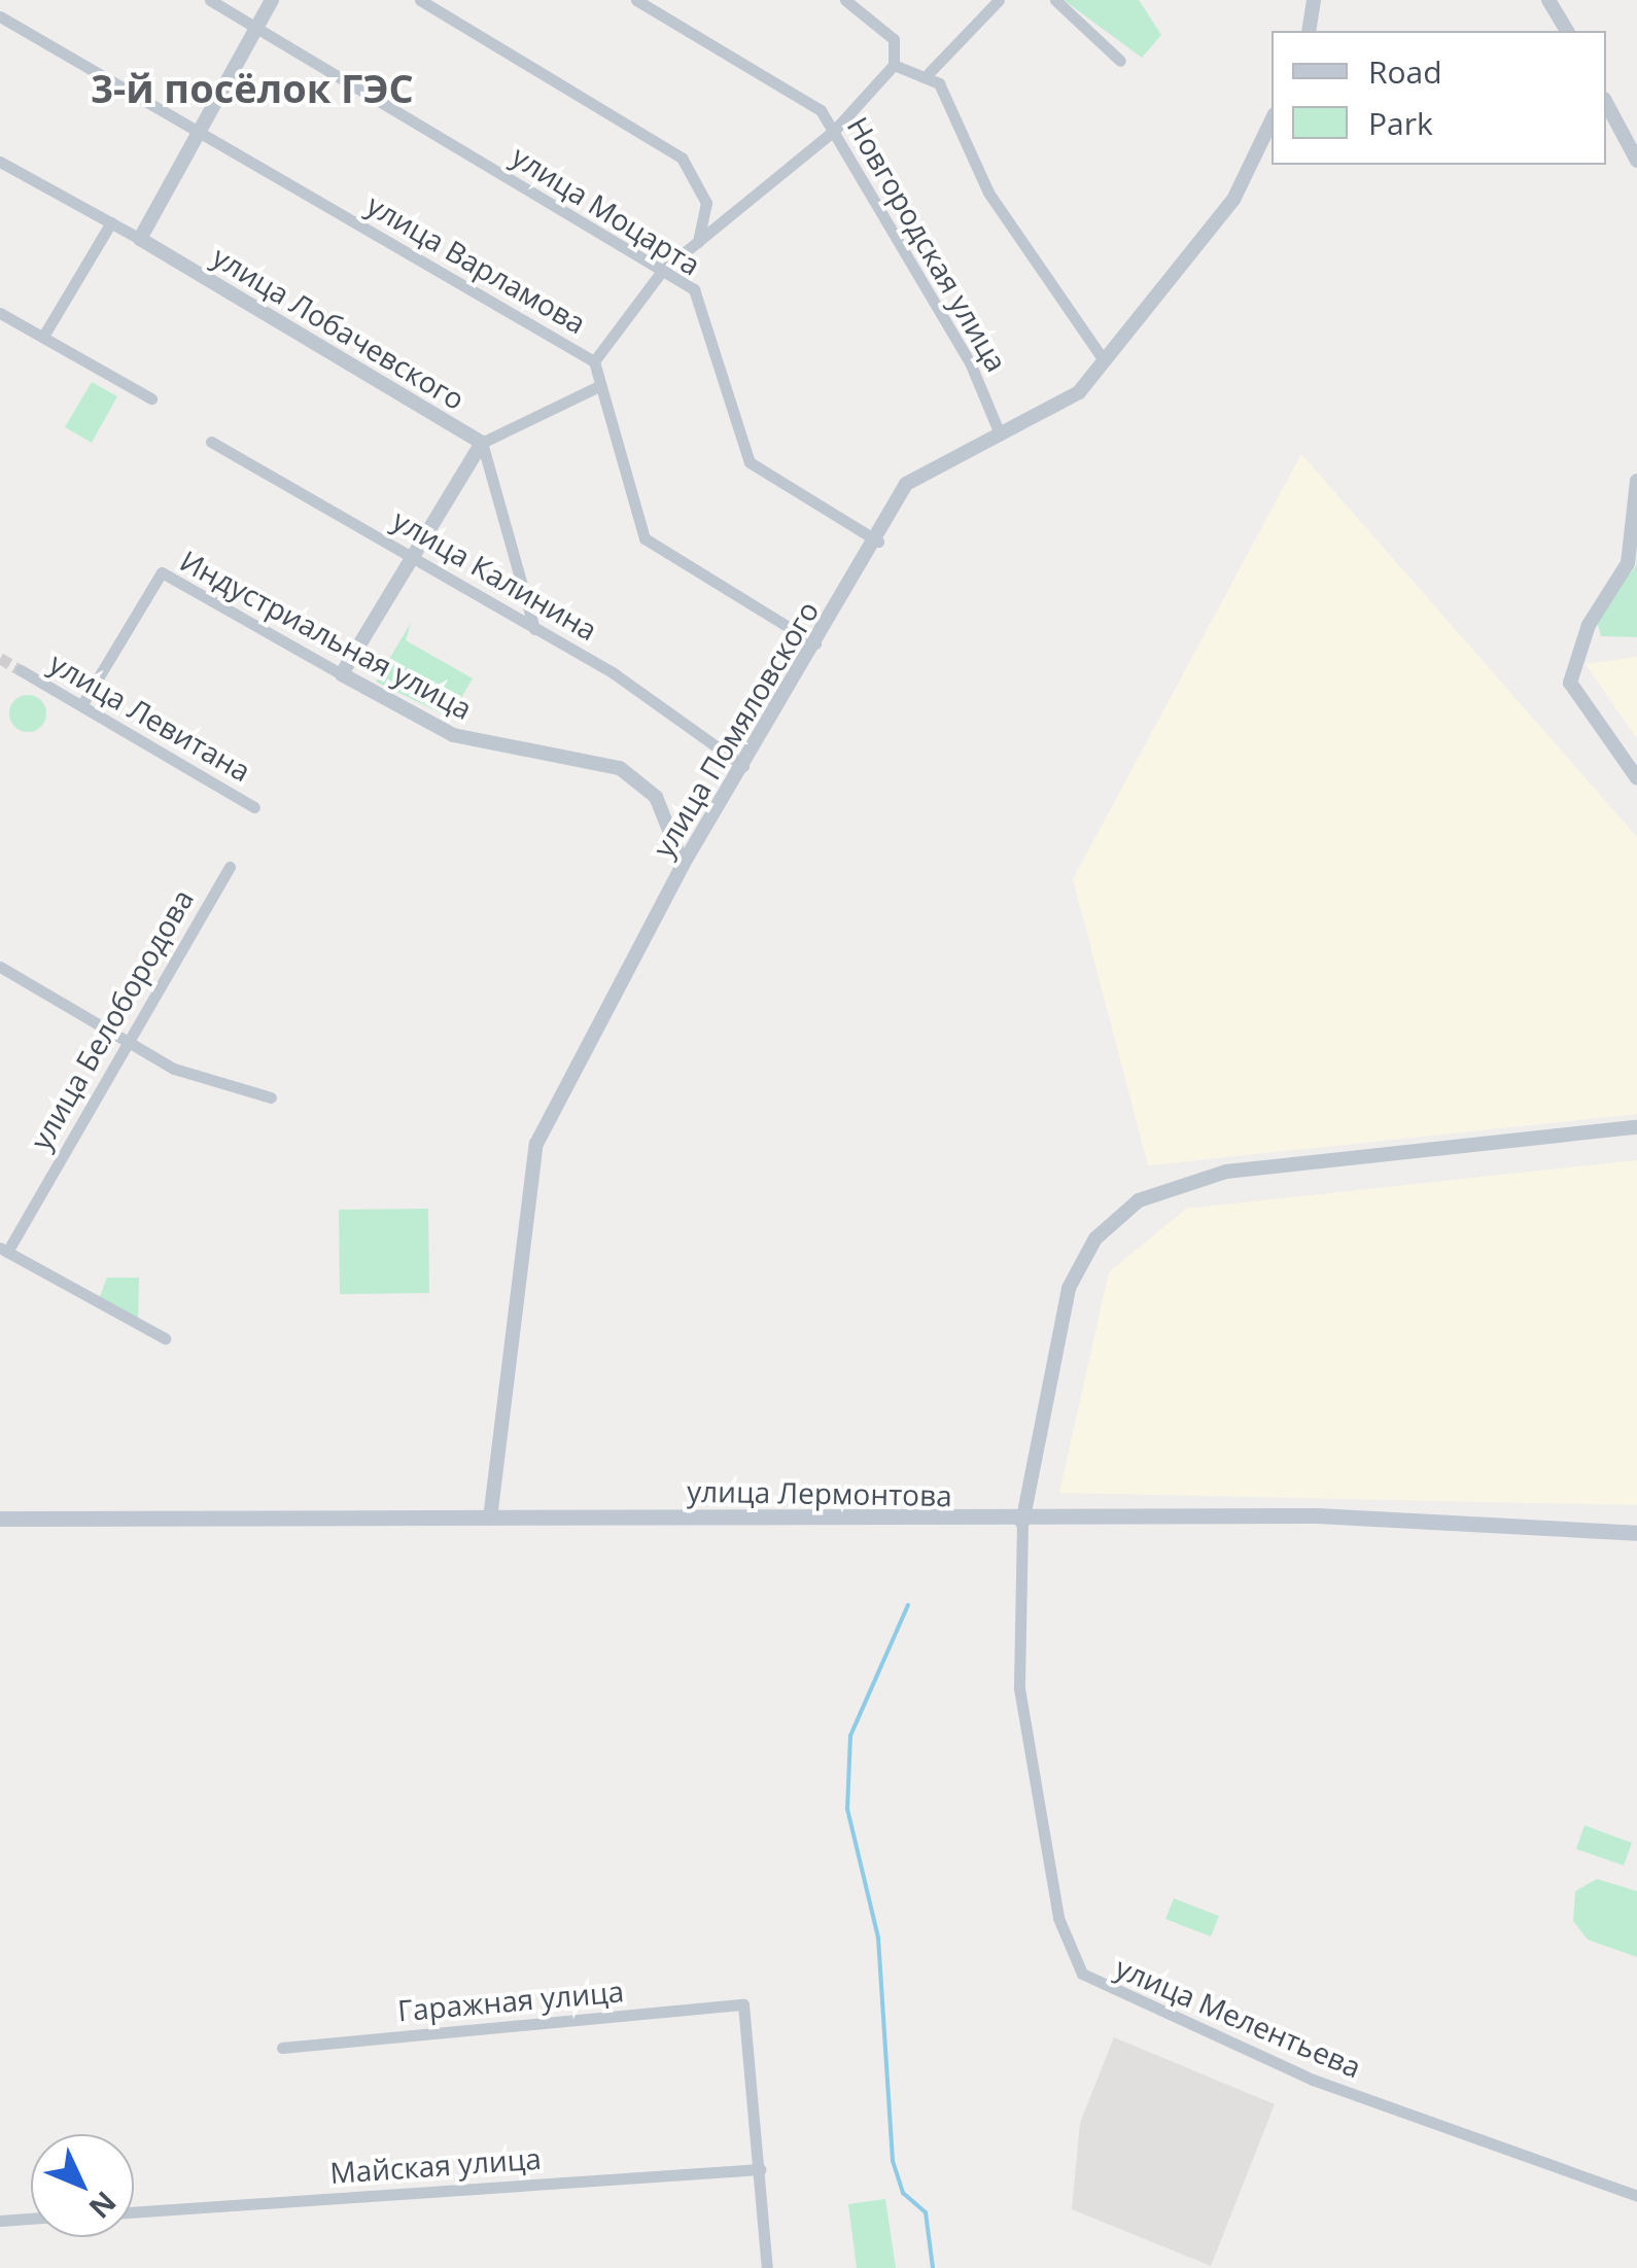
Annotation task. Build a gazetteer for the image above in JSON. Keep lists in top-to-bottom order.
{
  "streets": {
    "main road": ["улица Лермонтова"],
    "street": [
      "улица Моцарта",
      "Новгородская улица",
      "улица Варламова",
      "улица Лобачевского",
      "улица Калинина",
      "Индустриальная улица",
      "улица Левитана",
      "улица Помяловского",
      "улица Белобородова",
      "Гаражная улица",
      "улица Мелентьева",
      "Майская улица"
    ]
  },
  "crossings": [
    ["улица Моцарта", "улица Помяловского"],
    ["Новгородская улица", "улица Помяловского"],
    ["улица Варламова", "улица Помяловского"],
    ["улица Лобачевского", "улица Калинина"],
    ["улица Калинина", "улица Помяловского"],
    ["Индустриальная улица", "улица Левитана"],
    ["Индустриальная улица", "улица Помяловского"],
    ["улица Помяловского", "улица Лермонтова"],
    ["улица Лермонтова", "улица Мелентьева"],
    ["Гаражная улица", "Майская улица"]
  ],
  "districts": ["3-й посёлок ГЭС"],
  "legend": ["Road", "Park"],
  "north": "bottom right"
}
